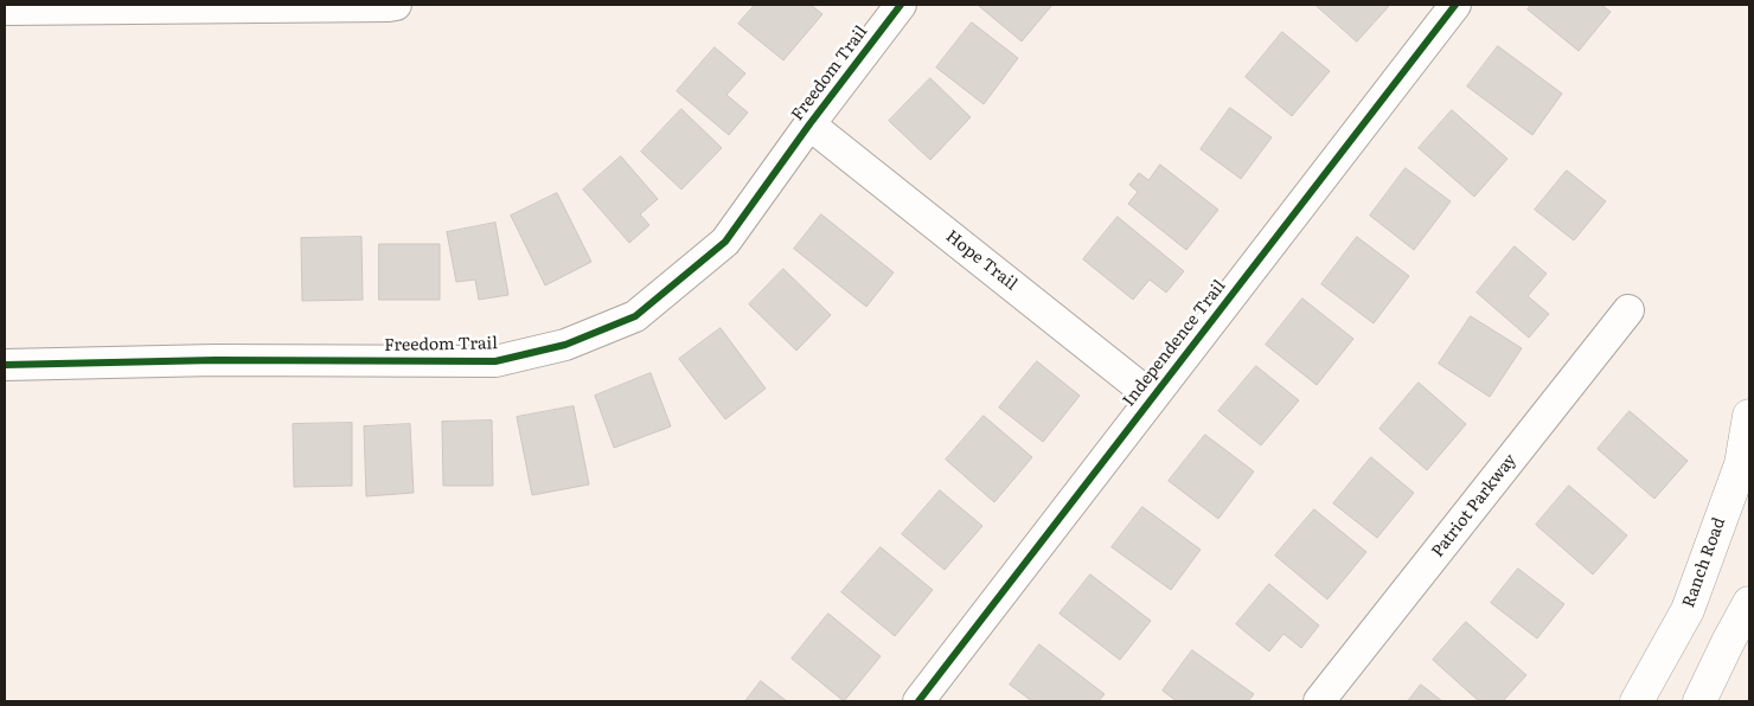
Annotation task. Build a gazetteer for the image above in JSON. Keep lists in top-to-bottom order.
{
  "streets": {
    "street": [
      "Freedom Trail",
      "Hope Trail",
      "Independence Trail",
      "Patriot Parkway",
      "Ranch Road"
    ]
  },
  "crossings": [
    ["Freedom Trail", "Hope Trail"],
    ["Hope Trail", "Independence Trail"]
  ]
}
